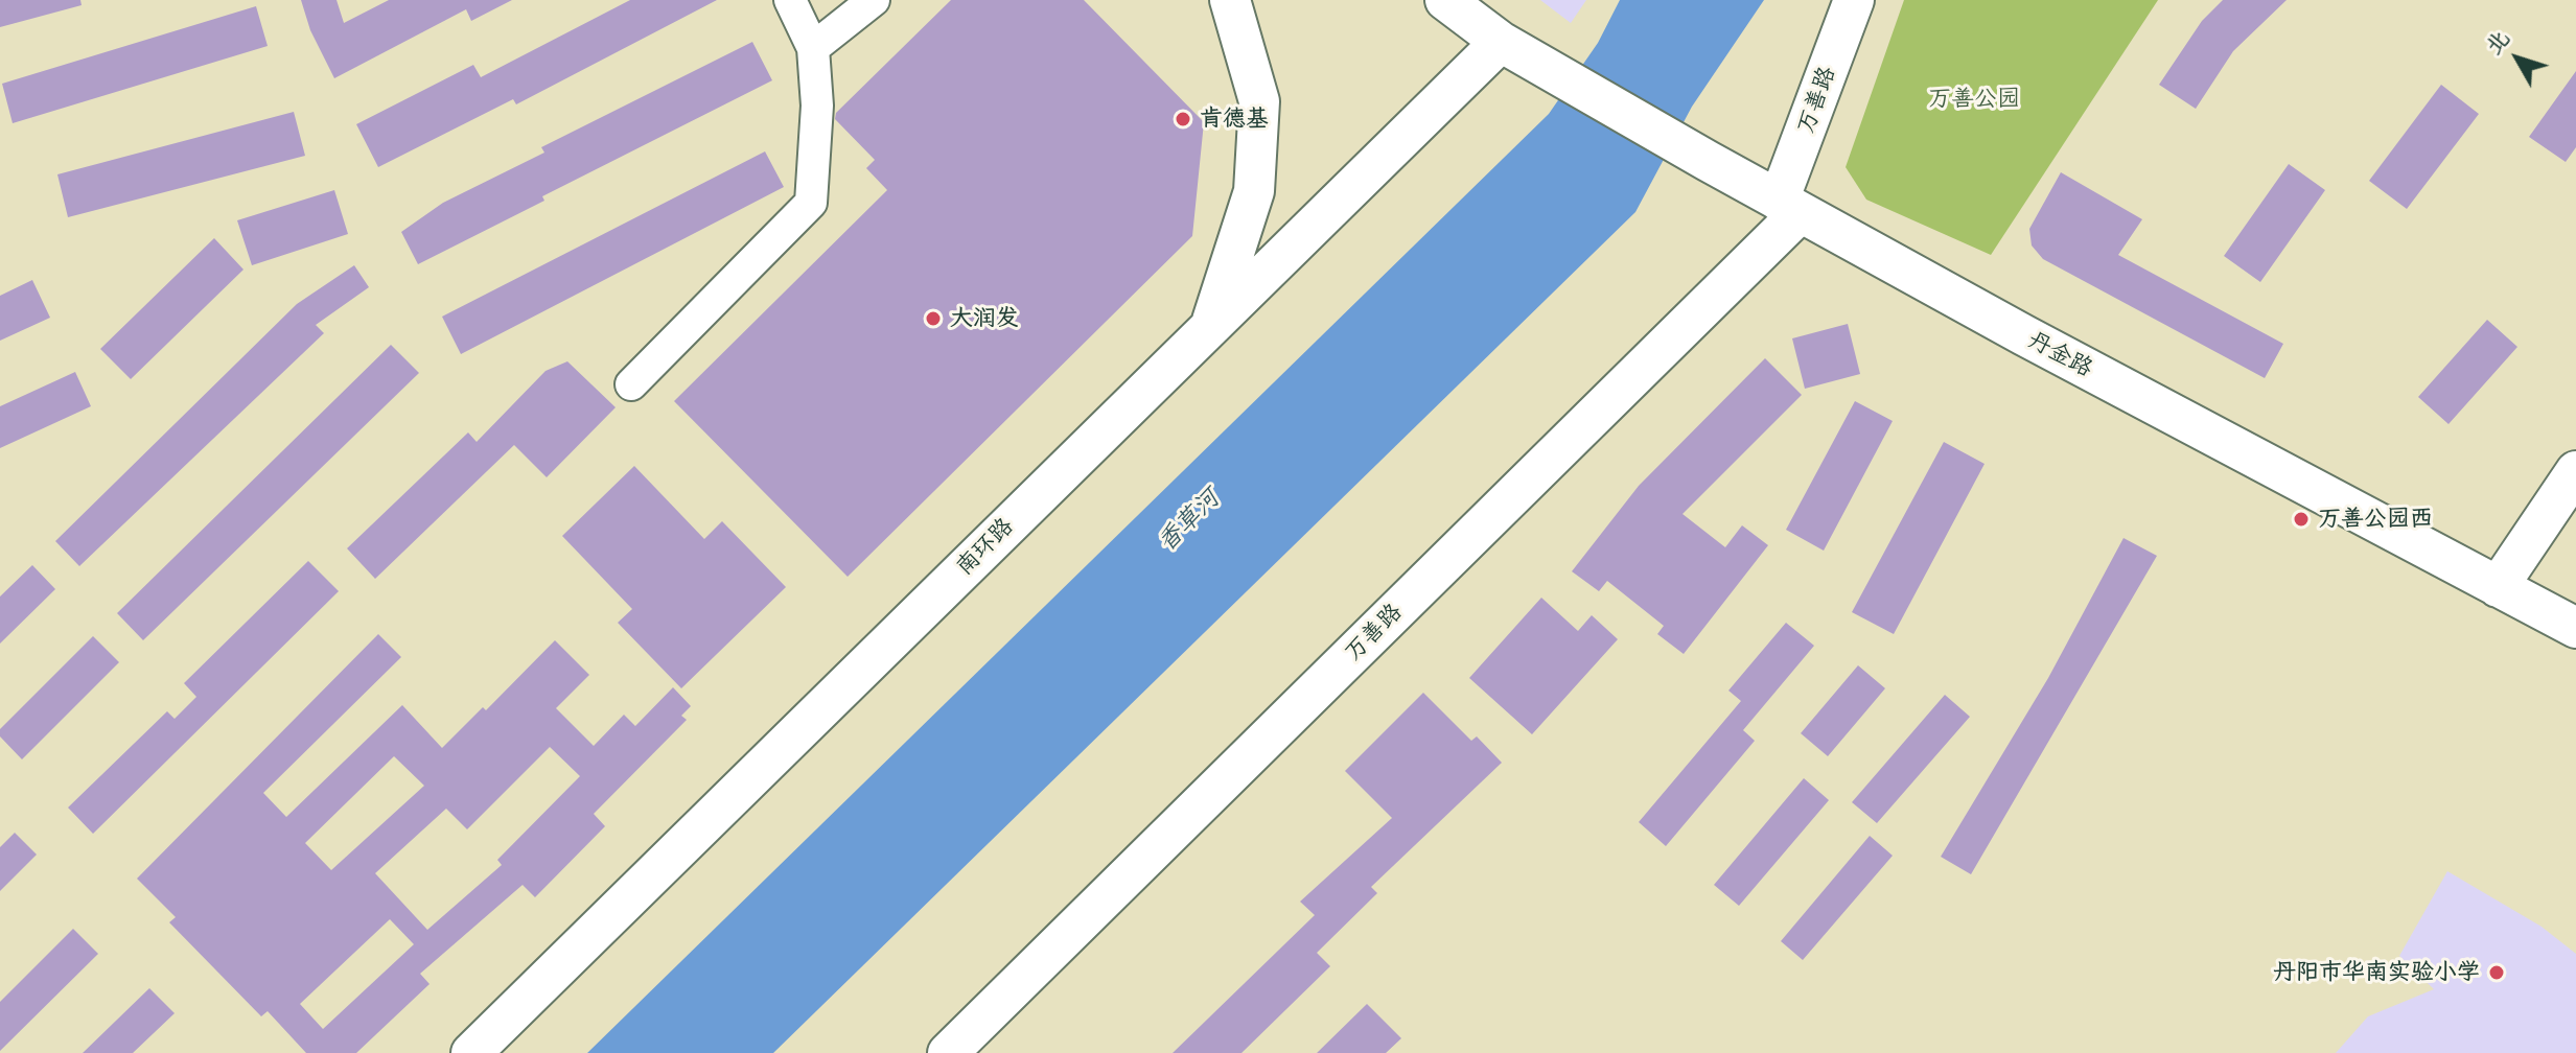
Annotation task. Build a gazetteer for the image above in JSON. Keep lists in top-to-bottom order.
{
  "streets": {
    "main road": ["万善路", "丹金路", "南环路"]
  },
  "crossings": [
    ["万善路", "丹金路"],
    ["丹金路", "南环路"]
  ],
  "water": ["香草河"],
  "parks": ["万善公园"],
  "places": [
    "肯德基",
    "大润发",
    "万善公园西",
    "丹阳市华南实验小学"
  ],
  "north": "top left"
}
